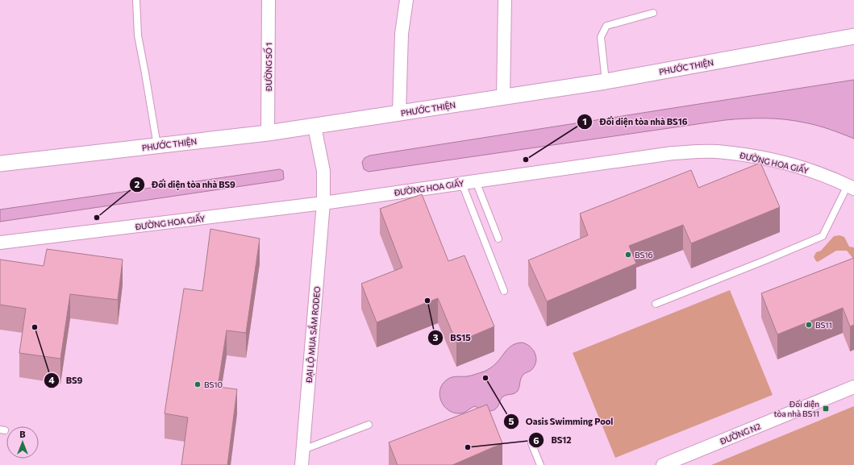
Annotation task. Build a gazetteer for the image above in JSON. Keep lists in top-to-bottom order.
{
  "streets": {
    "street": [
      "ĐƯỜNG SỐ 1",
      "PHƯỚC THIỆN",
      "ĐƯỜNG HOA GIẤY",
      "ĐẠI LỘ MUA SẮM RODEO",
      "ĐƯỜNG N2"
    ]
  },
  "crossings": [
    ["ĐƯỜNG SỐ 1", "PHƯỚC THIỆN"],
    ["PHƯỚC THIỆN", "ĐẠI LỘ MUA SẮM RODEO"],
    ["ĐƯỜNG HOA GIẤY", "ĐẠI LỘ MUA SẮM RODEO"]
  ],
  "places": {
    "other": [
      "Đối diện tòa nhà BS16",
      "Đối diện tòa nhà BS9",
      "BS16",
      "BS15",
      "BS11",
      "BS9",
      "Oasis Swimming Pool",
      "BS10",
      "BS12"
    ],
    "transit": ["Đối diện tòa nhà BS11"]
  },
  "north": "top"
}
